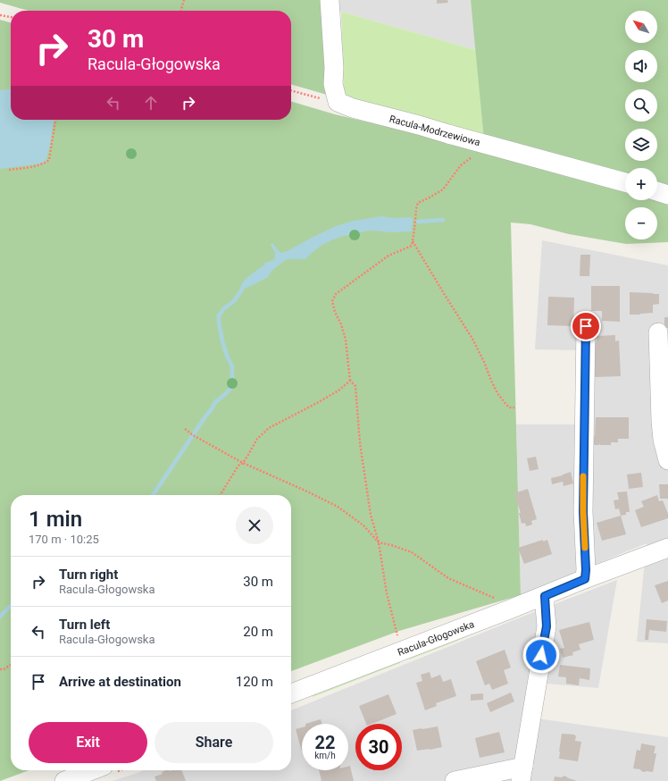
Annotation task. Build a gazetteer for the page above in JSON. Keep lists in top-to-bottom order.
{
  "streets": {
    "street": ["Racula-Modrzewiowa", "Racula-Głogowska"]
  },
  "north": "top left",
  "page": {
    "map_buttons": ["+", "−"],
    "turn": ["30 m", "Racula-Głogowska"],
    "heading": ["1 min", "170 m · 10:25"],
    "list": [
      {
        "name": "Turn right",
        "note": "Racula-Głogowska",
        "value": "30 m"
      },
      {
        "name": "Turn left",
        "note": "Racula-Głogowska",
        "value": "20 m"
      },
      {
        "name": "Arrive at destination",
        "value": "120 m"
      }
    ],
    "buttons": ["Exit", "Share"],
    "speed": "22 km/h",
    "limit": "30"
  }
}
